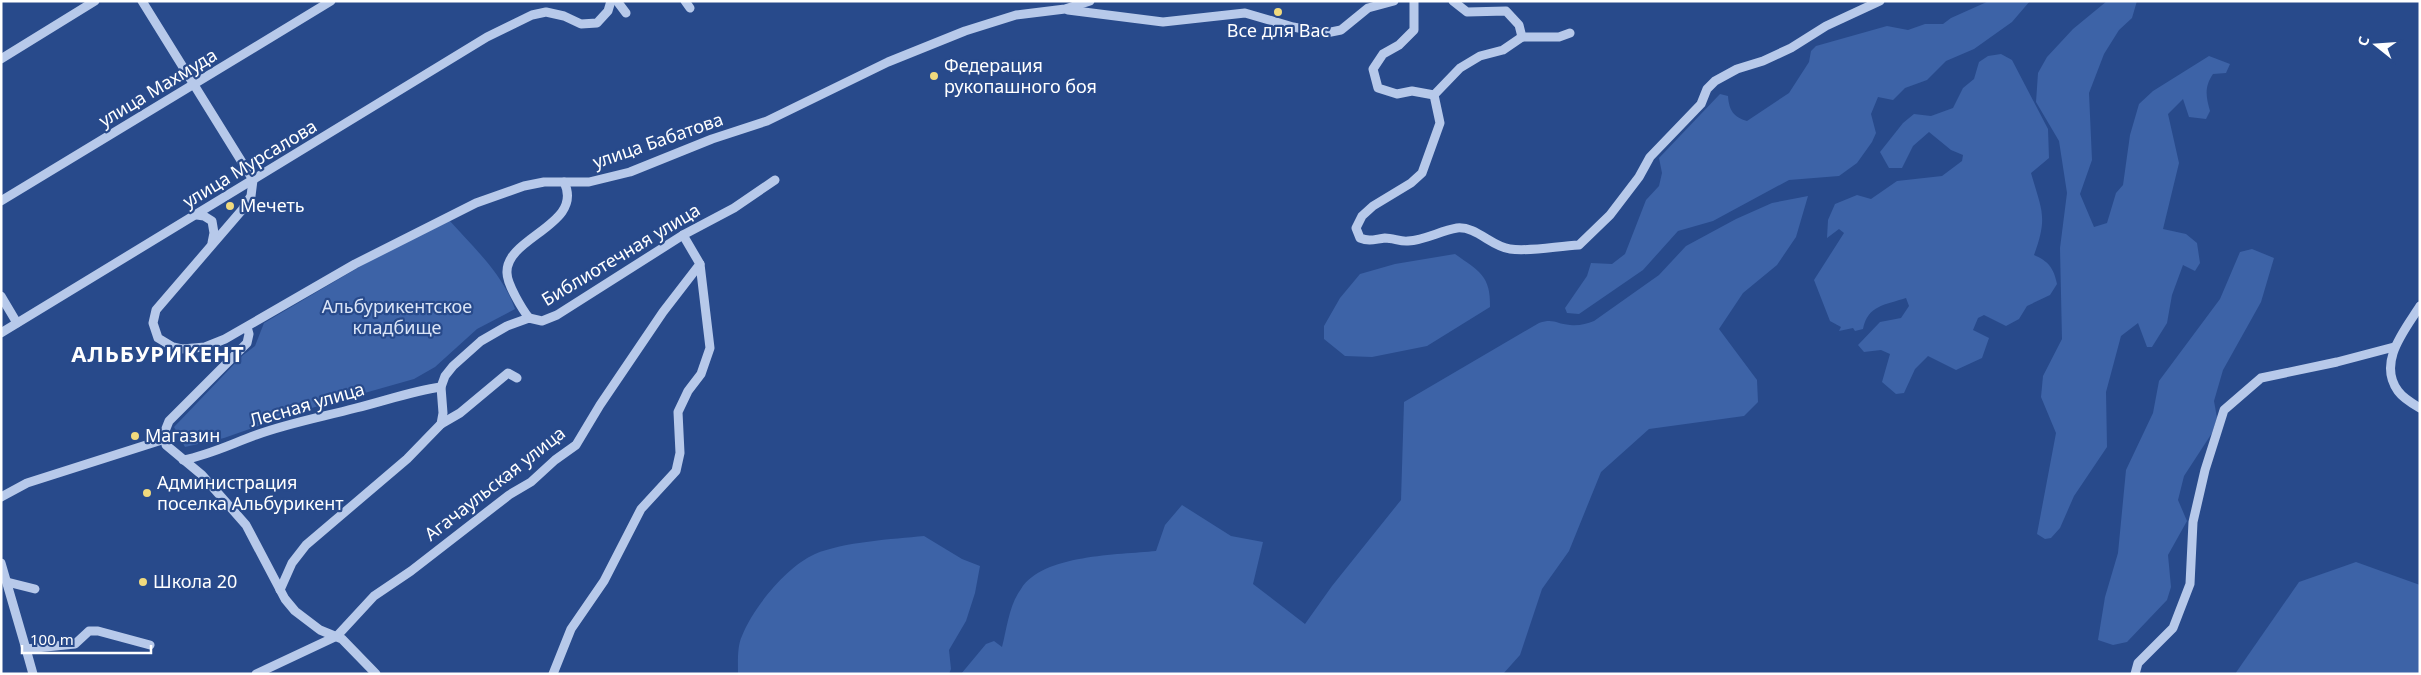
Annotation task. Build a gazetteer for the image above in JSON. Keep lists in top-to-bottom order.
{
  "streets": {
    "street": [
      "улица Махмуда",
      "улица Бабатова",
      "улица Мурсалова",
      "Библиотечная улица",
      "Лесная улица",
      "Агачаульская улица"
    ]
  },
  "crossings": [
    ["Библиотечная улица", "Лесная улица"]
  ],
  "districts": ["АЛЬБУРИКЕНТ"],
  "parks": ["Альбурикентское кладбище"],
  "places": [
    "Все для Вас",
    "Федерация рукопашного боя",
    "Мечеть",
    "Магазин",
    "Администрация поселка Альбурикент",
    "Школа 20"
  ],
  "scale_bar": "100 m",
  "north": "left"
}
